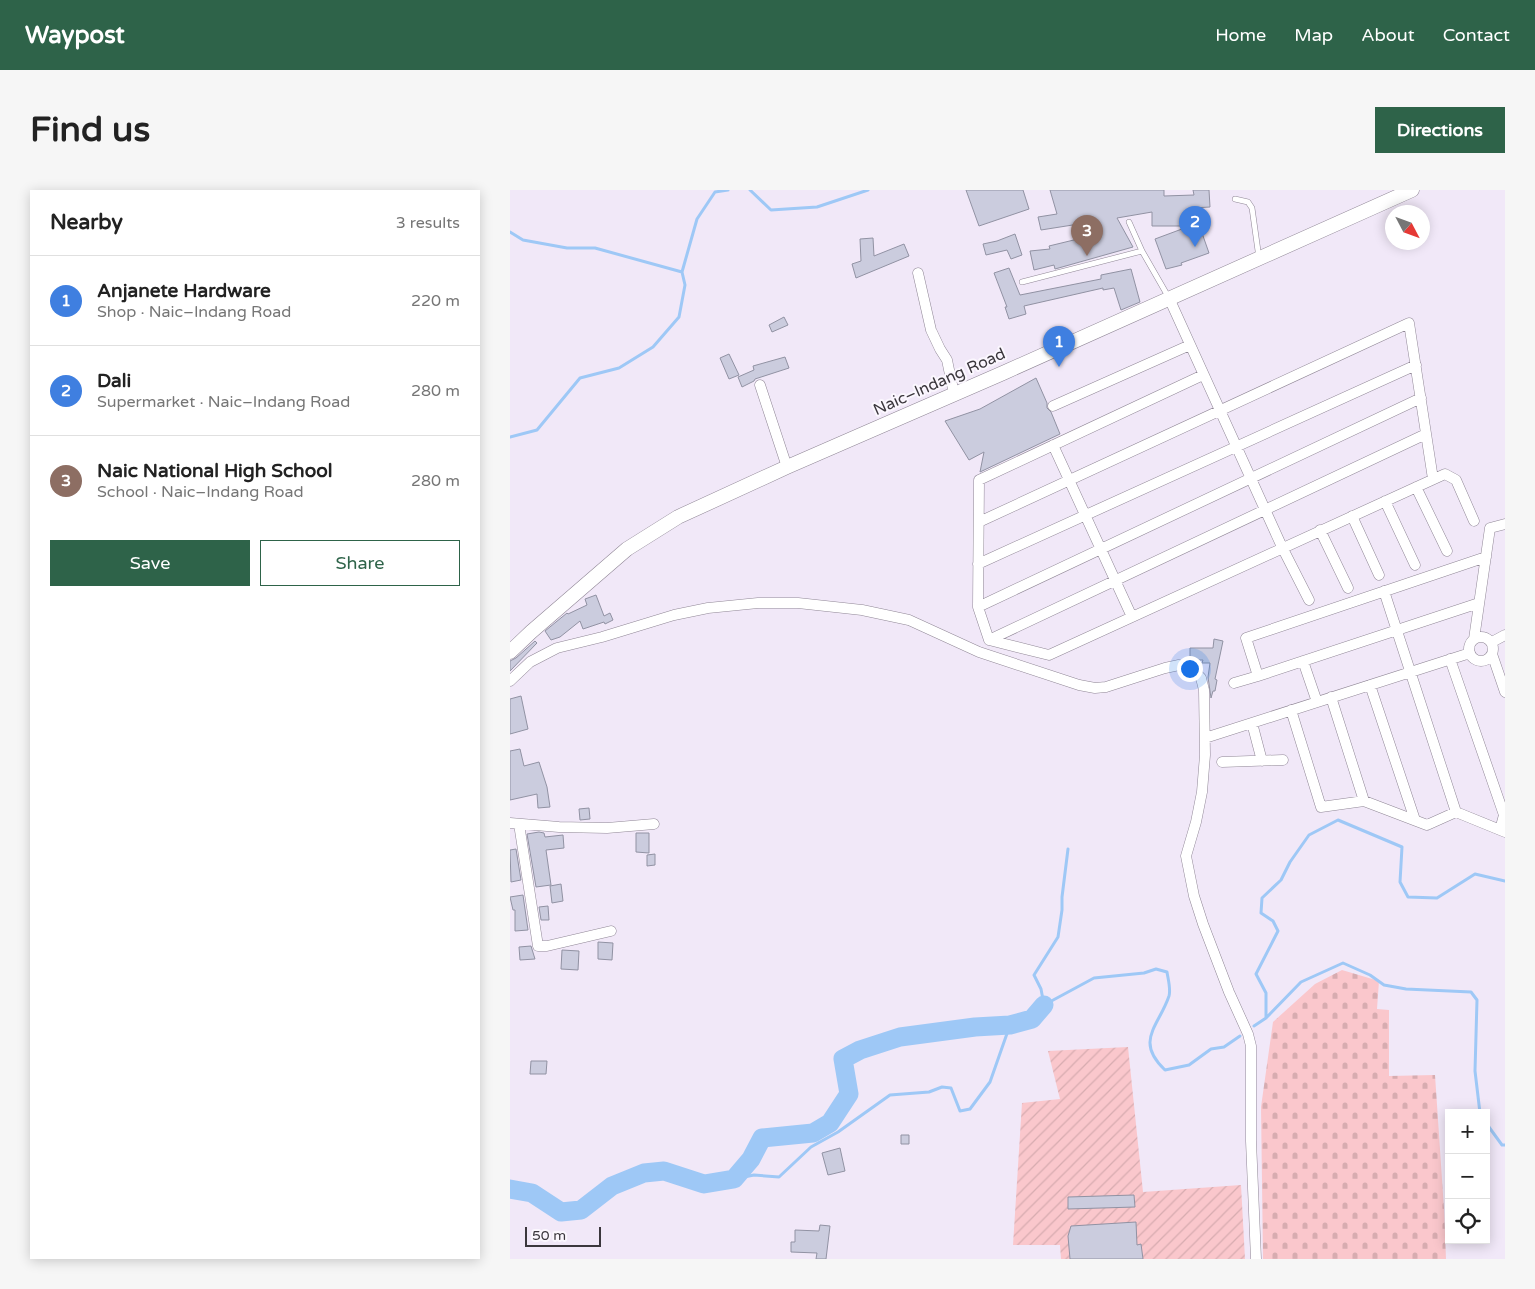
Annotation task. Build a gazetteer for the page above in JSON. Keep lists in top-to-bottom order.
{
  "streets": {
    "main road": ["Naic–Indang Road"]
  },
  "scale_bar": "50 m",
  "north": "bottom right",
  "page": {
    "header": "Waypost",
    "nav": [
      "Home",
      "Map",
      "About",
      "Contact"
    ],
    "buttons": [
      "Directions",
      ["Save", "Share"]
    ],
    "title": "Find us",
    "heading": ["Nearby", "3 results"],
    "pins": ["2", "3", "1"],
    "list": [
      {
        "mark": "1",
        "name": "Anjanete Hardware",
        "note": "Shop · Naic–Indang Road",
        "value": "220 m"
      },
      {
        "mark": "2",
        "name": "Dali",
        "note": "Supermarket · Naic–Indang Road",
        "value": "280 m"
      },
      {
        "mark": "3",
        "name": "Naic National High School",
        "note": "School · Naic–Indang Road",
        "value": "280 m"
      }
    ],
    "map_buttons": ["+", "−"],
    "scale": "50 m"
  }
}
